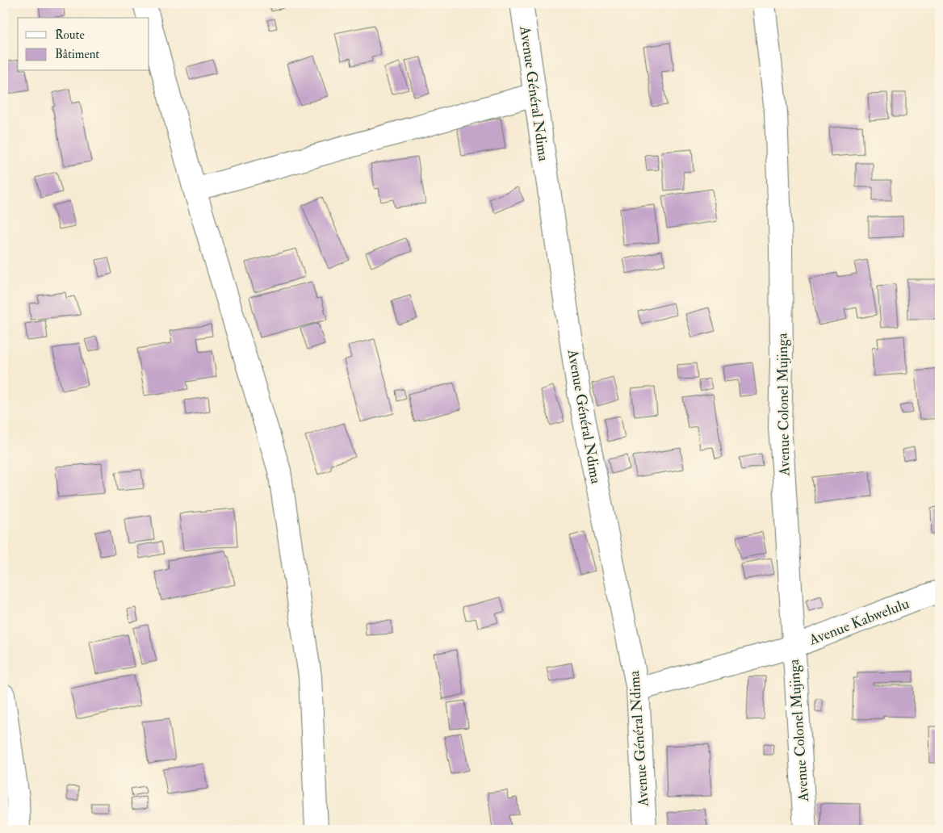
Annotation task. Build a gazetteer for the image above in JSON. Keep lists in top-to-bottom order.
{
  "streets": {
    "street": ["Avenue Général Ndima", "Avenue Colonel Mujinga", "Avenue Kabwelulu"]
  },
  "crossings": [
    ["Avenue Général Ndima", "Avenue Kabwelulu"],
    ["Avenue Colonel Mujinga", "Avenue Kabwelulu"]
  ],
  "legend": ["Route", "Bâtiment"]
}
